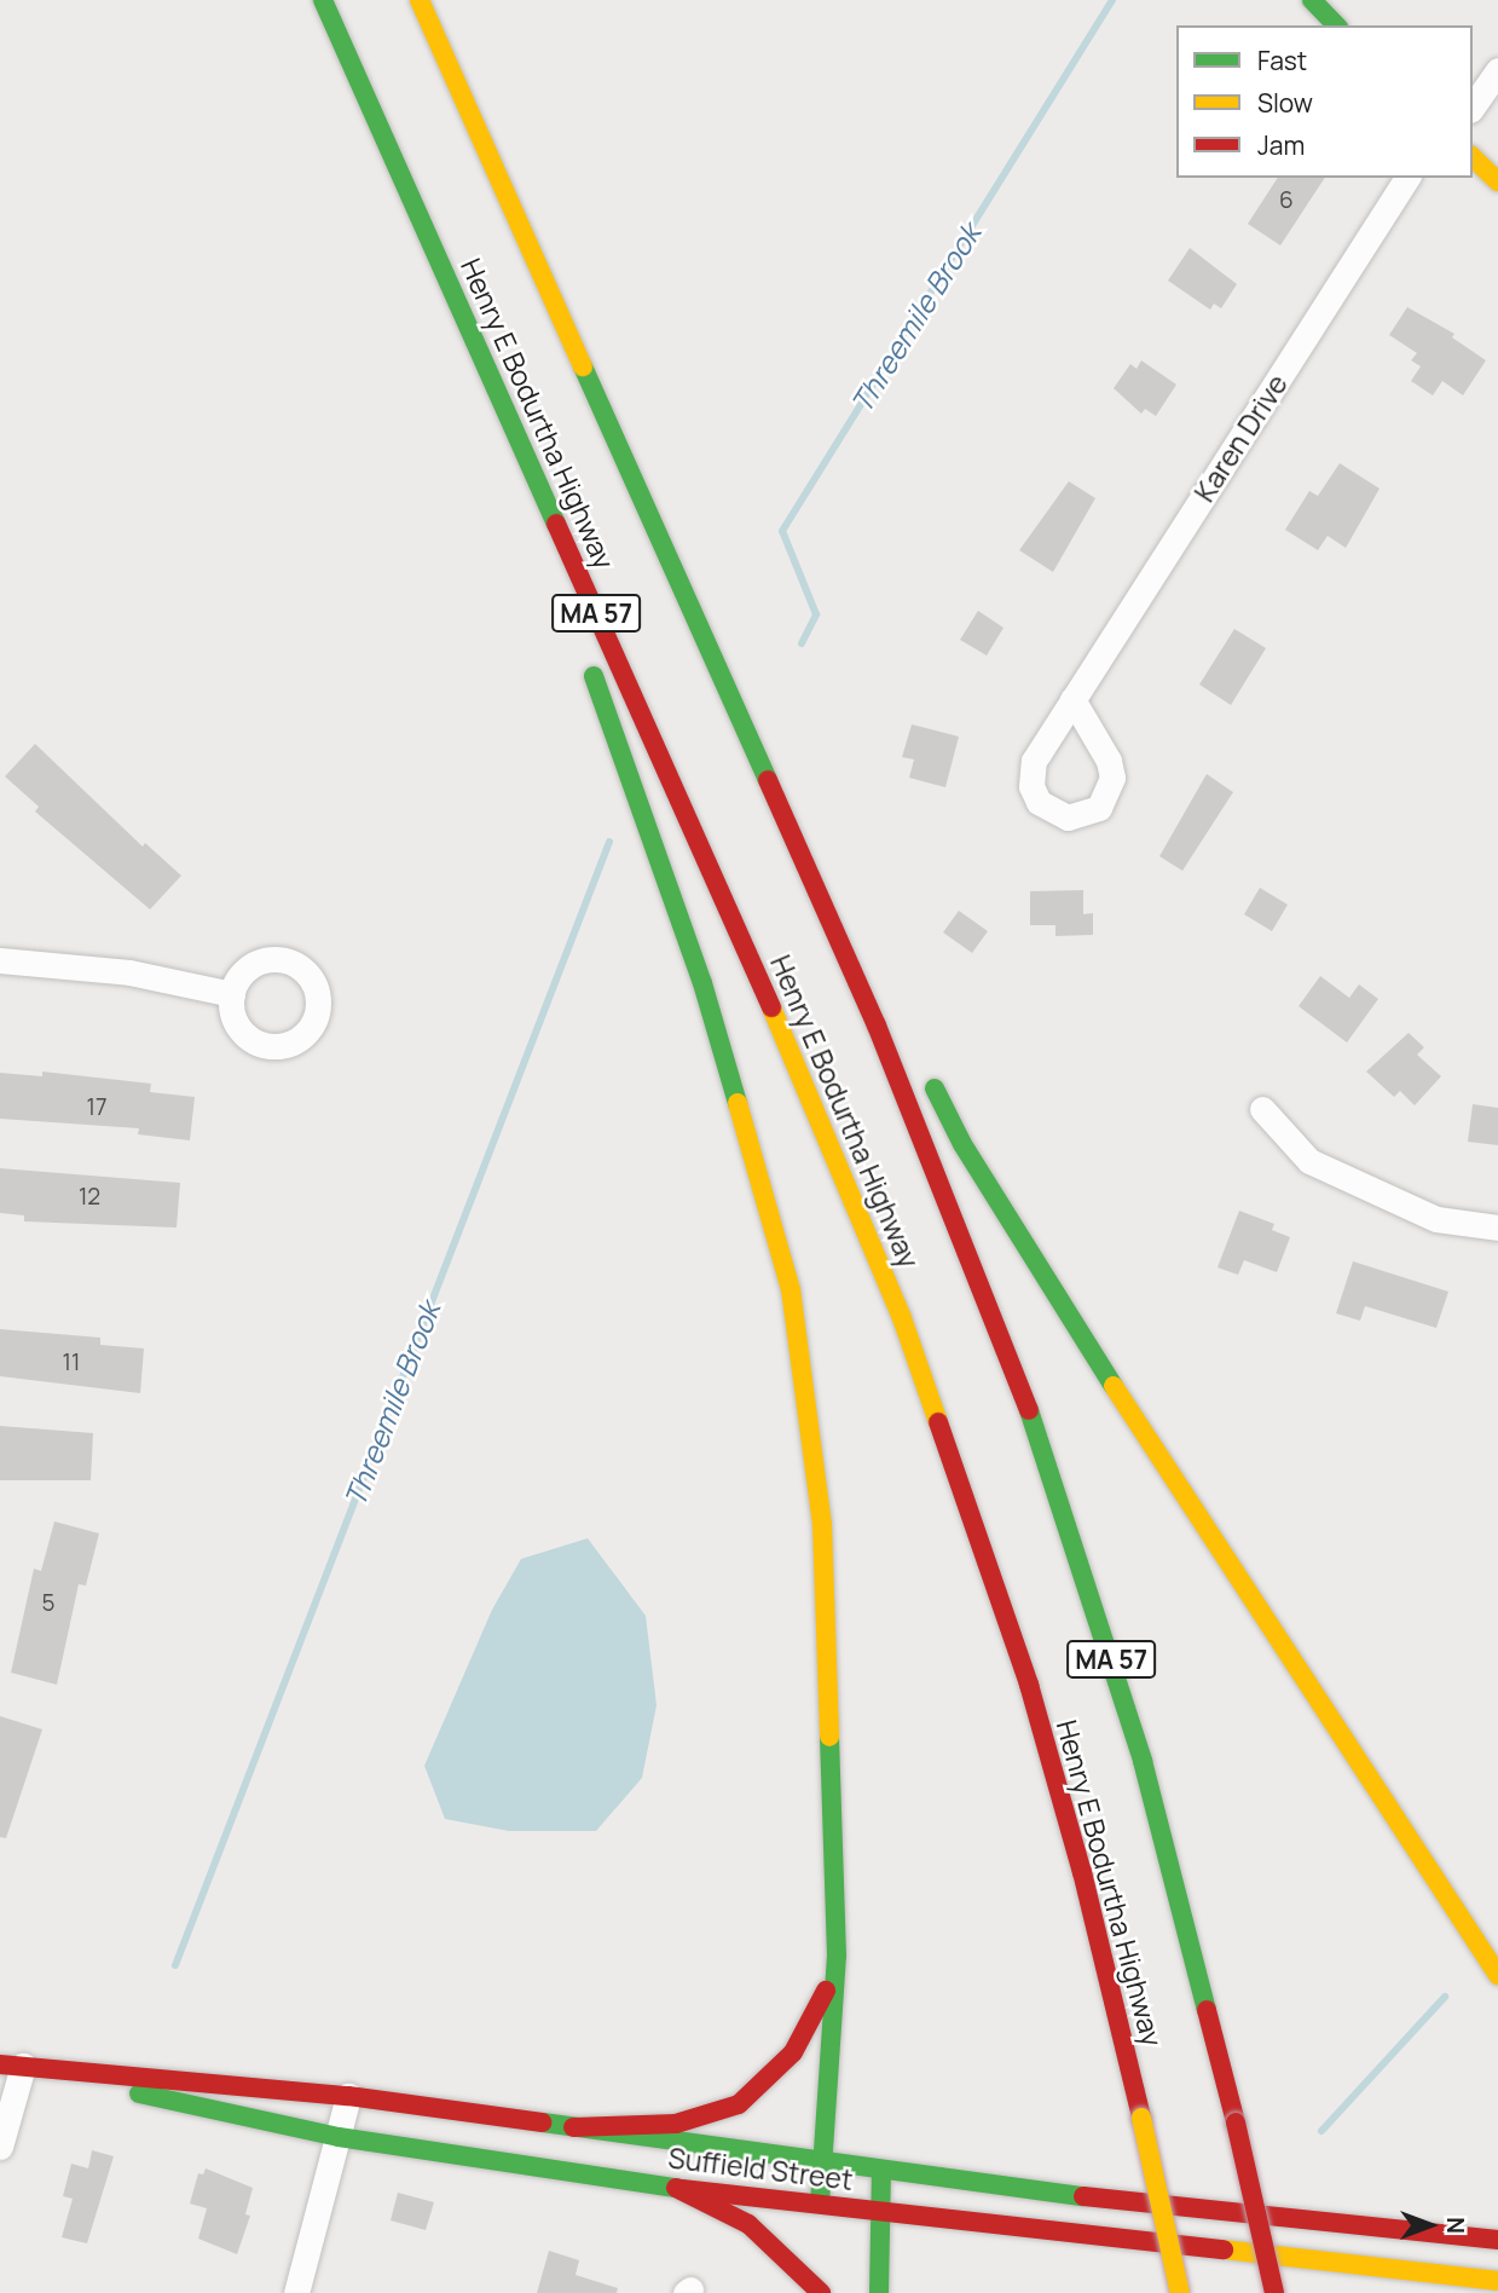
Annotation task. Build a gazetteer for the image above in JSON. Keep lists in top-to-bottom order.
{
  "streets": {
    "main road": ["Henry E Bodurtha Highway", "MA 57", "Suffield Street"],
    "street": ["Karen Drive"]
  },
  "water": ["Threemile Brook"],
  "house_numbers": [
    "6",
    "17",
    "12",
    "11",
    "5"
  ],
  "legend": ["Fast", "Slow", "Jam"],
  "north": "right"
}
